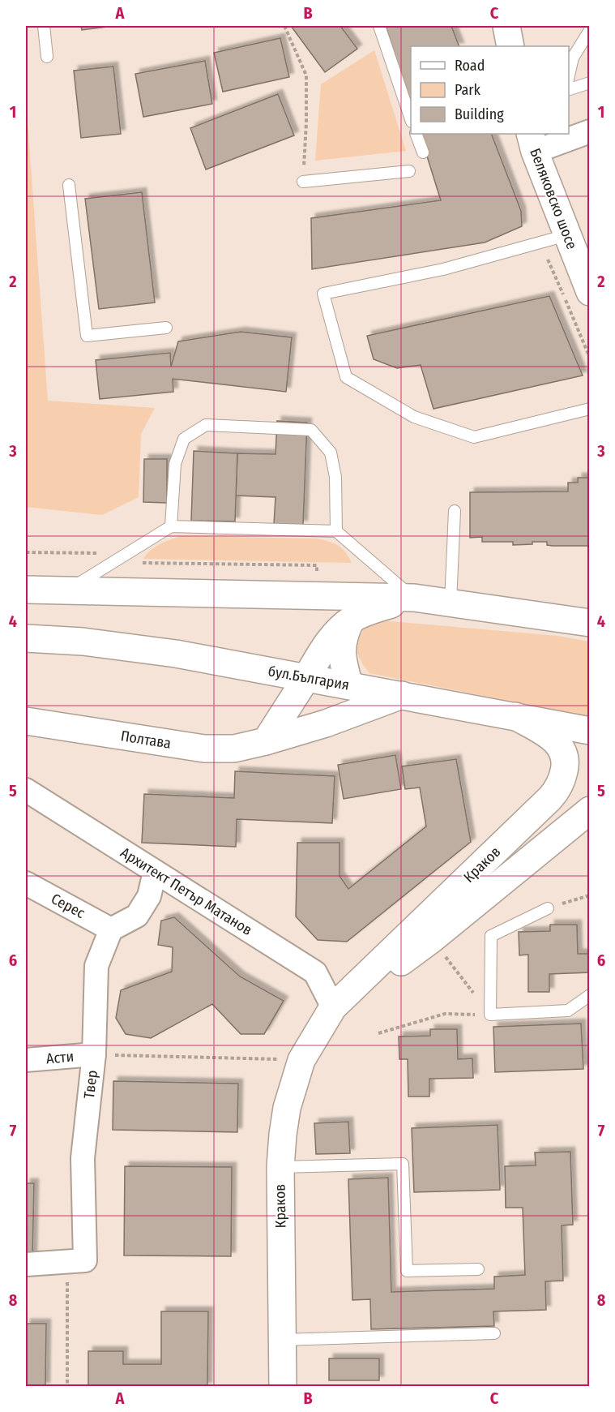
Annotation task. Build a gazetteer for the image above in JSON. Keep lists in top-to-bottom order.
{
  "streets": {
    "main road": [
      "Беляковско шосе",
      "бул.България",
      "Полтава",
      "Краков"
    ],
    "street": [
      "Архитект Петър Матанов",
      "Серес",
      "Асти",
      "Твер"
    ]
  },
  "crossings": [
    ["бул.България", "Полтава"],
    ["бул.България", "Краков"],
    ["Краков", "Архитект Петър Матанов"],
    ["Серес", "Твер"],
    ["Асти", "Твер"]
  ],
  "legend": ["Road", "Park", "Building"],
  "grid": {
    "columns": ["A", "B", "C"],
    "rows": [
      "1",
      "2",
      "3",
      "4",
      "5",
      "6",
      "7",
      "8"
    ]
  }
}
